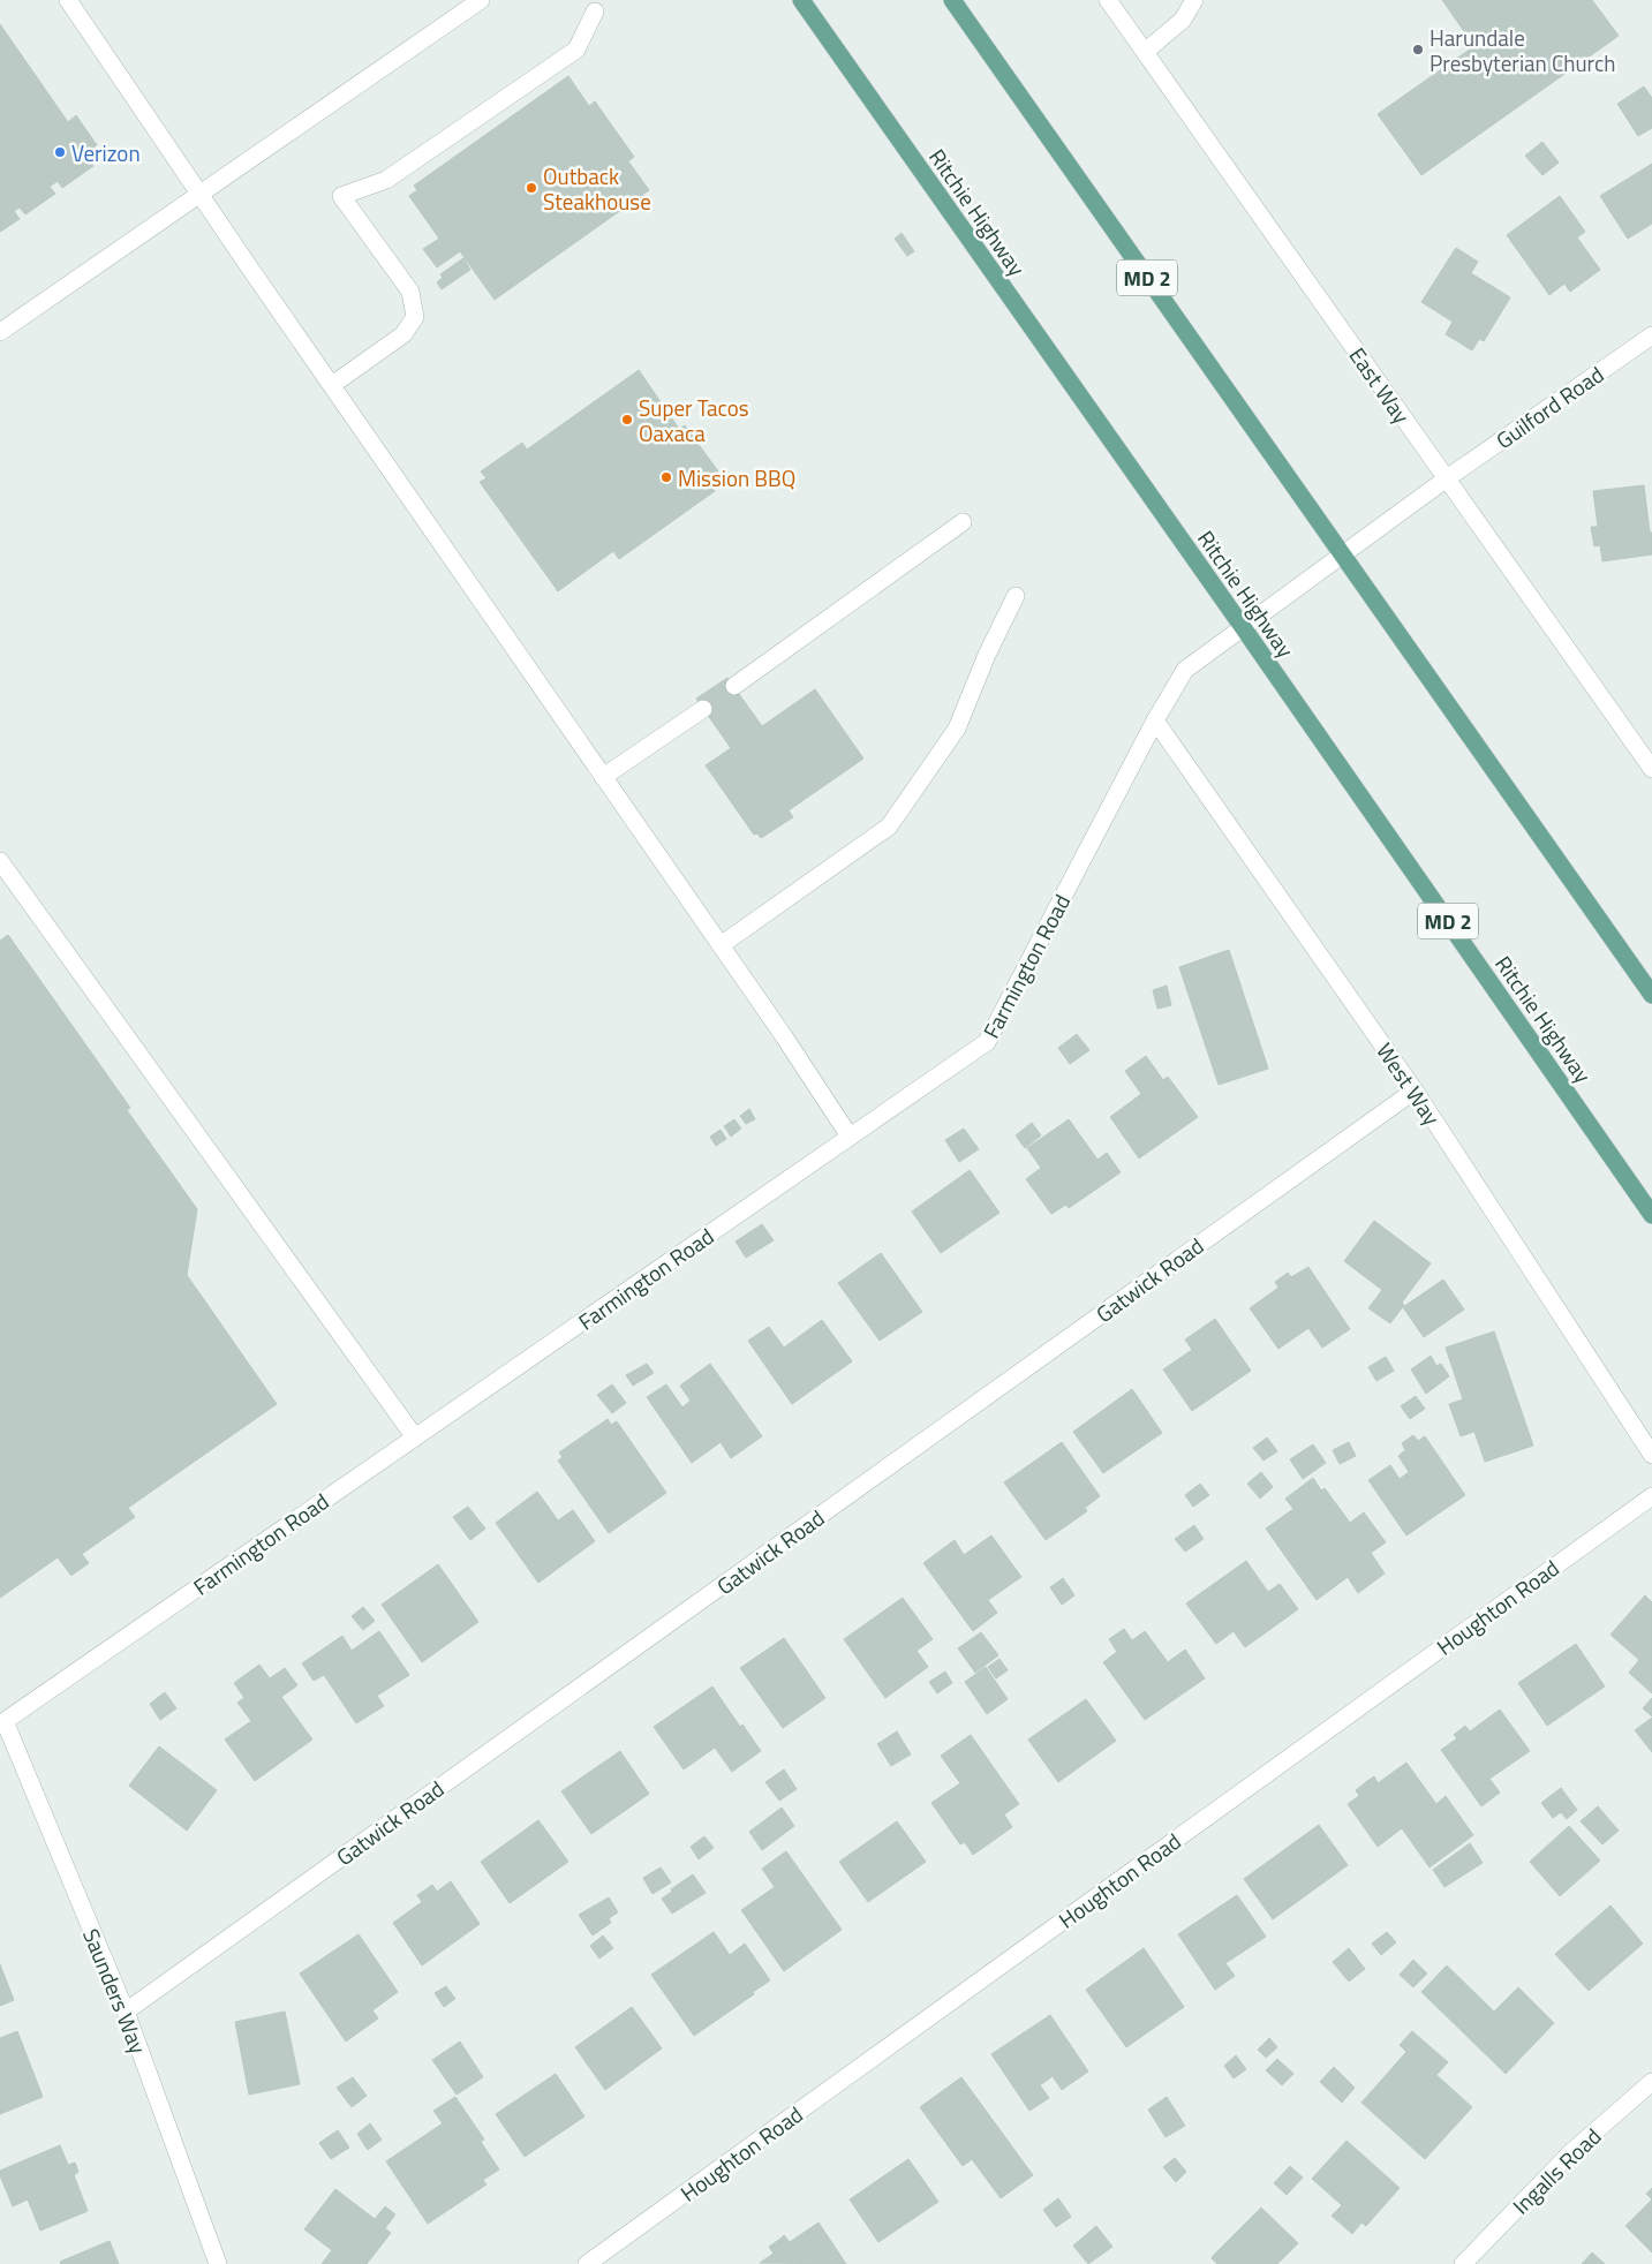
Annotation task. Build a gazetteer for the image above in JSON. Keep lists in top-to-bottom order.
{
  "streets": {
    "main road": ["Ritchie Highway", "MD 2"],
    "street": [
      "East Way",
      "Guilford Road",
      "Farmington Road",
      "West Way",
      "Gatwick Road",
      "Houghton Road",
      "Saunders Way",
      "Ingalls Road"
    ]
  },
  "crossings": [
    ["Ritchie Highway", "Guilford Road"],
    ["Ritchie Highway", "Farmington Road"],
    ["MD 2", "Guilford Road"],
    ["East Way", "Guilford Road"],
    ["Guilford Road", "Farmington Road"],
    ["Farmington Road", "West Way"],
    ["Farmington Road", "Saunders Way"],
    ["West Way", "Gatwick Road"],
    ["Gatwick Road", "Saunders Way"]
  ],
  "places": [
    "Harundale Presbyterian Church",
    "Verizon",
    "Outback Steakhouse",
    "Super Tacos Oaxaca",
    "Mission BBQ"
  ]
}
